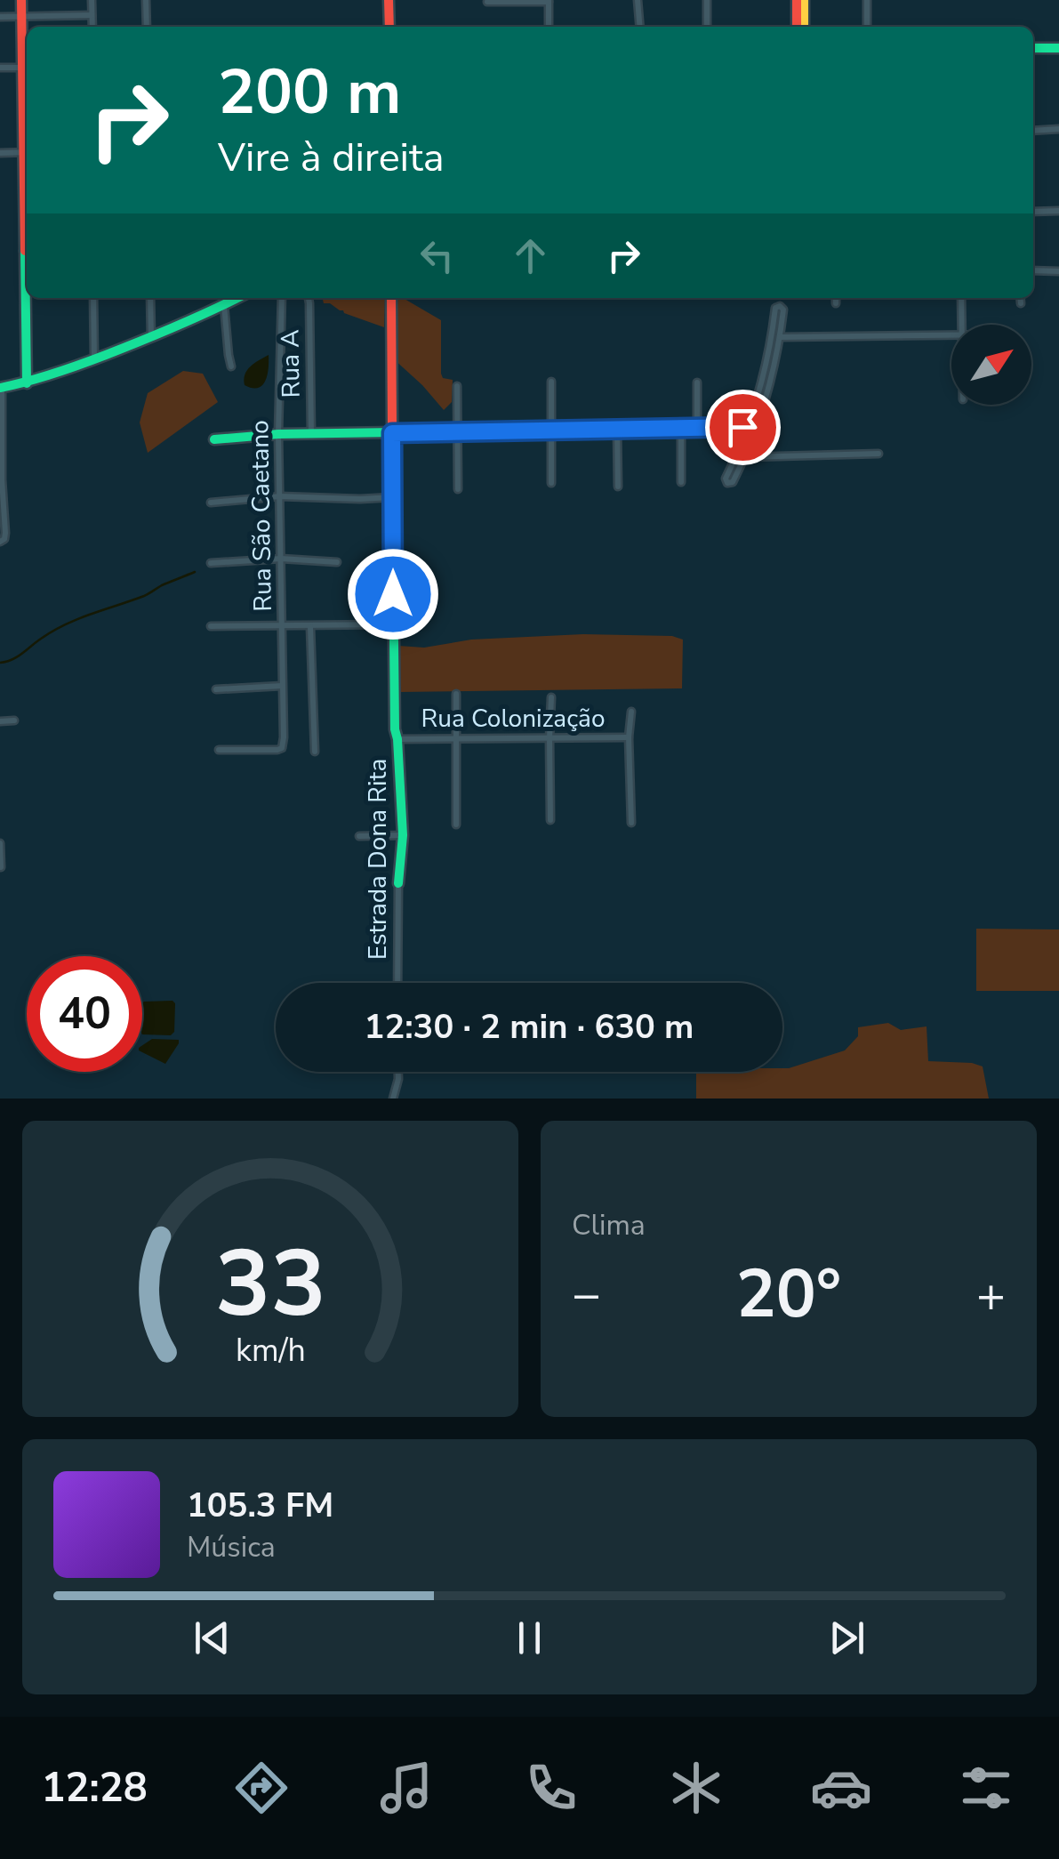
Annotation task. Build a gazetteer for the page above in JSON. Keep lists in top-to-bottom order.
{
  "streets": {
    "street": [
      "Rua A",
      "Rua São Caetano",
      "Rua Colonização",
      "Estrada Dona Rita"
    ]
  },
  "crossings": [
    ["Rua Colonização", "Estrada Dona Rita"]
  ],
  "north": "top right",
  "page": {
    "turn": ["200 m", "Vire à direita"],
    "limit": "40",
    "trip": "12:30 · 2 min · 630 m",
    "tile": "Clima",
    "heat": ["−", "20°", "+"],
    "song": ["105.3 FM", "Música"],
    "tabs": "12:28",
    "gauge": ["33", "km/h"]
  }
}
